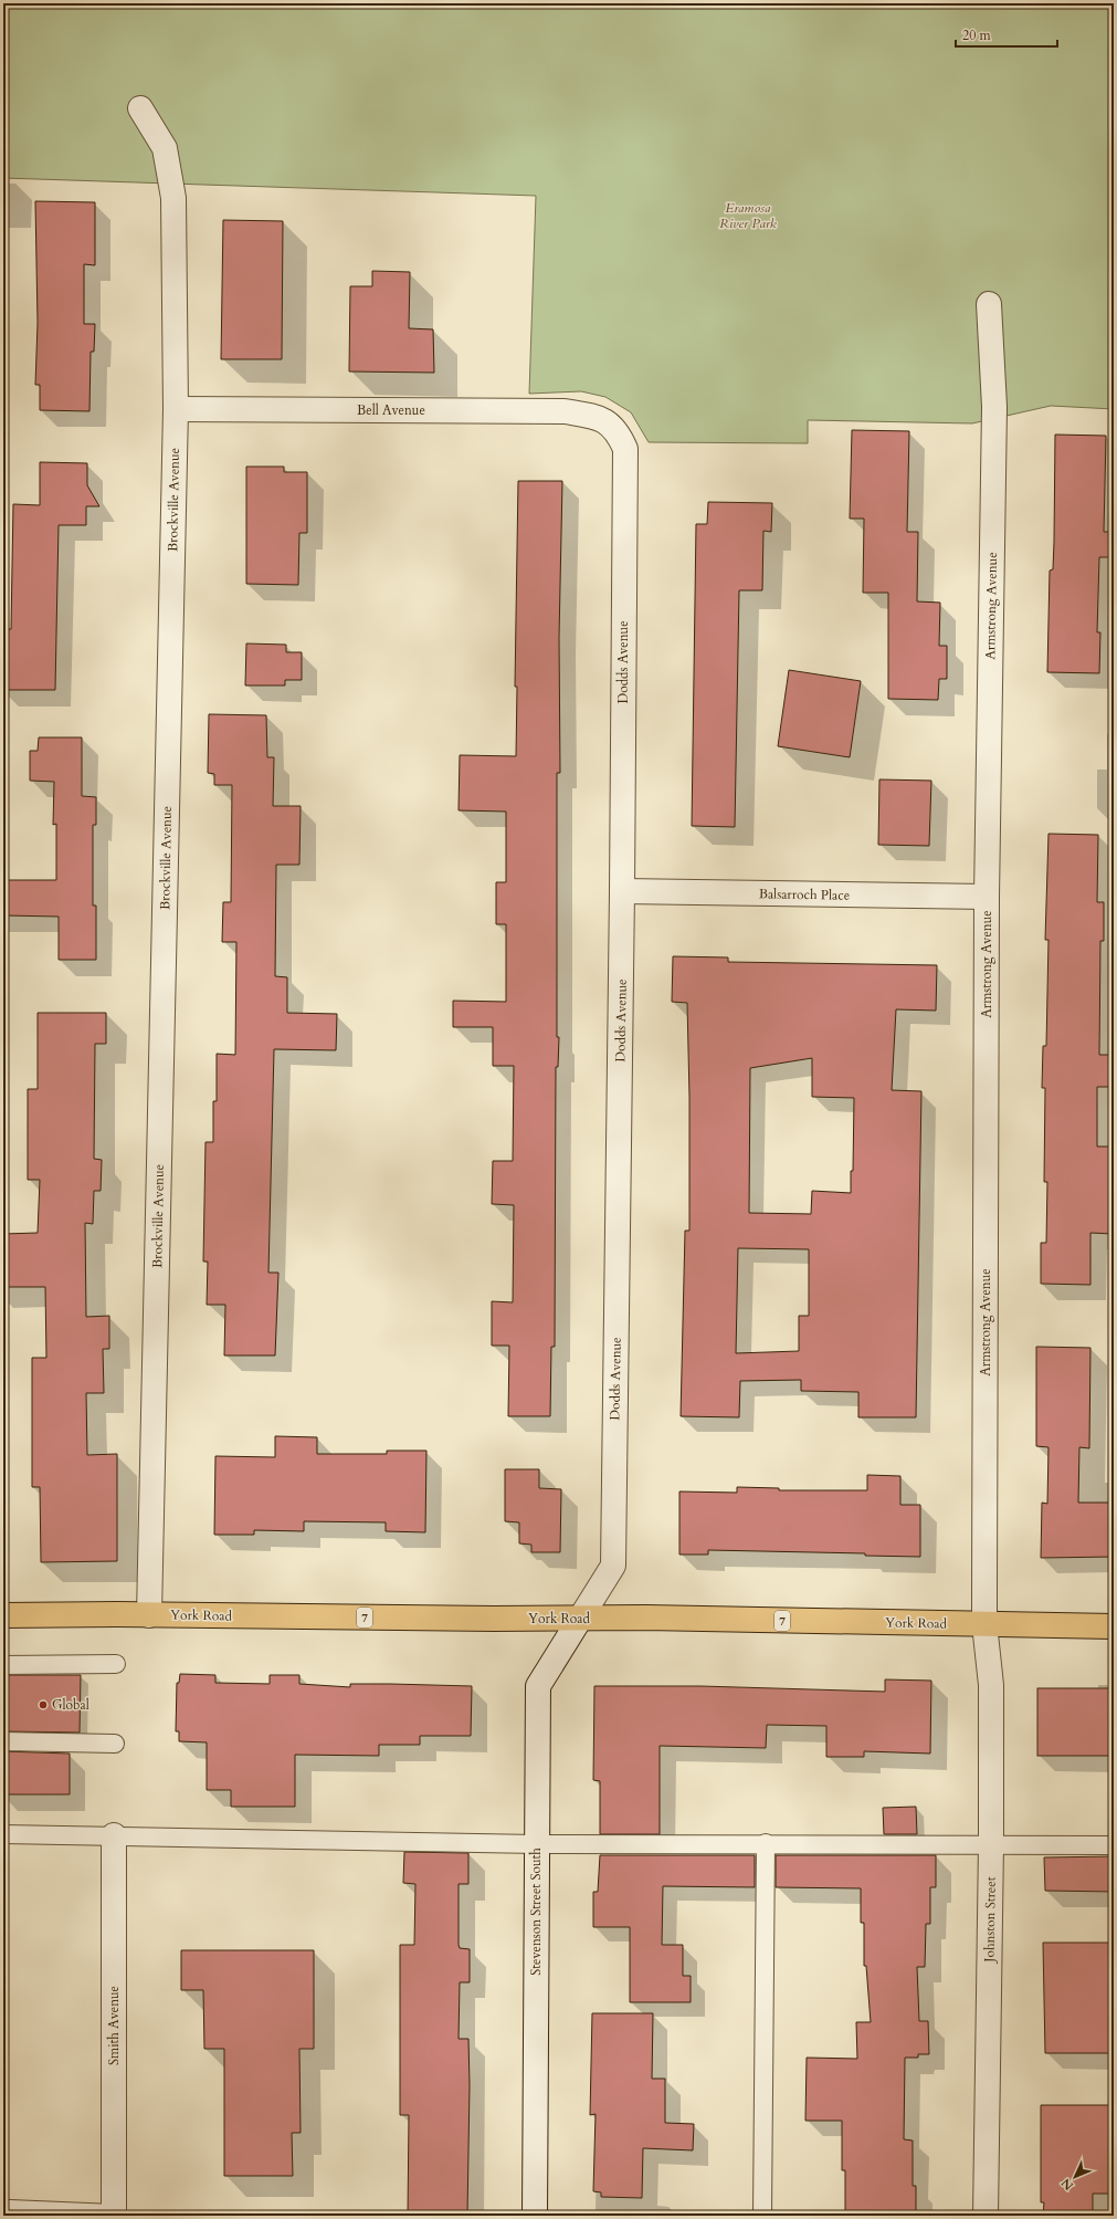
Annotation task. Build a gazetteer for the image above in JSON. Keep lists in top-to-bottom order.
{
  "streets": {
    "main road": ["York Road", "7"],
    "street": [
      "Bell Avenue",
      "Brockville Avenue",
      "Armstrong Avenue",
      "Dodds Avenue",
      "Balsarroch Place",
      "Stevenson Street South",
      "Johnston Street",
      "Smith Avenue"
    ]
  },
  "crossings": [
    ["Bell Avenue", "Brockville Avenue"],
    ["Bell Avenue", "Dodds Avenue"],
    ["Brockville Avenue", "York Road"],
    ["Armstrong Avenue", "Balsarroch Place"],
    ["Armstrong Avenue", "York Road"],
    ["Armstrong Avenue", "Johnston Street"],
    ["Dodds Avenue", "Balsarroch Place"],
    ["Dodds Avenue", "York Road"],
    ["Dodds Avenue", "Stevenson Street South"],
    ["York Road", "Stevenson Street South"],
    ["York Road", "Johnston Street"]
  ],
  "parks": ["Eramosa River Park"],
  "places": ["Global"],
  "scale_bar": "20 m",
  "north": "bottom left"
}
